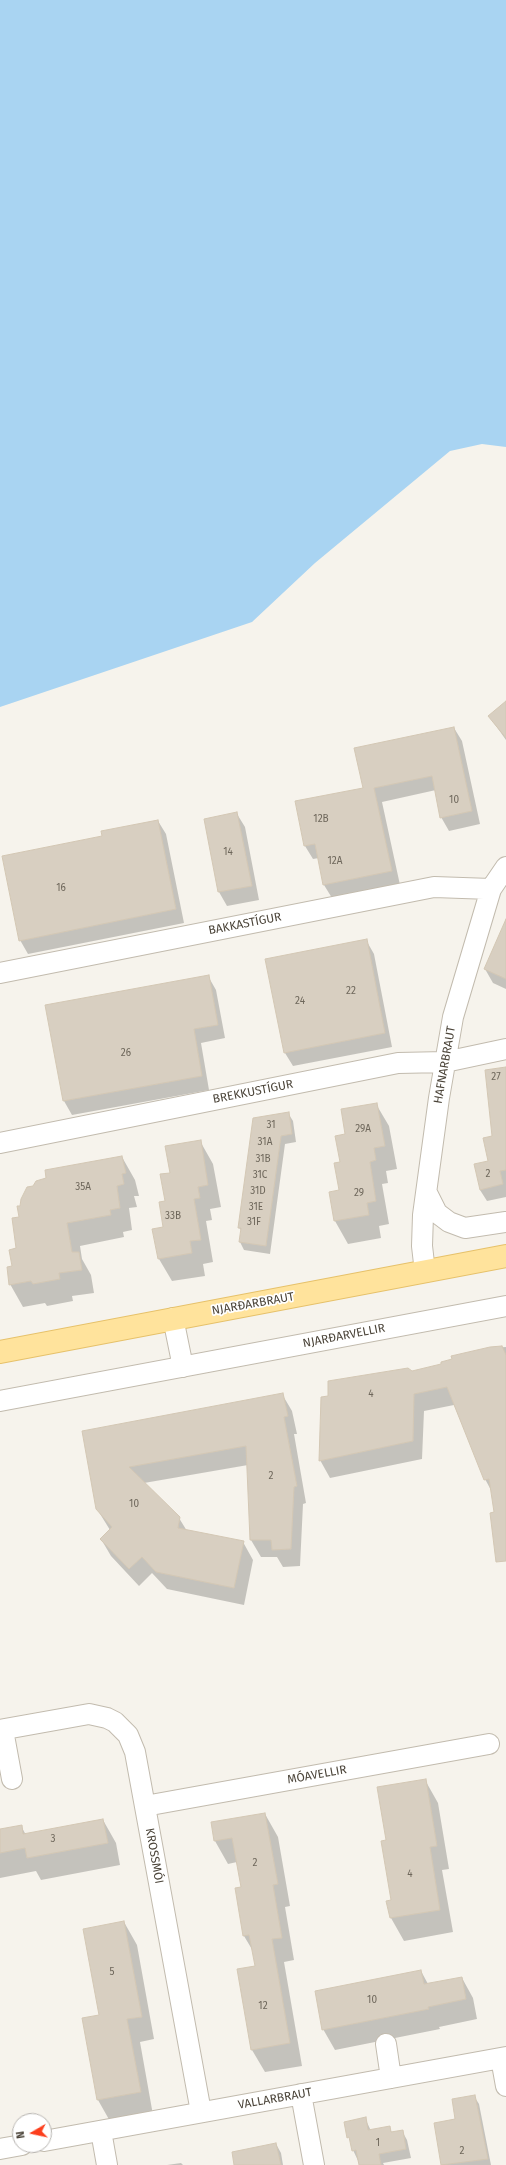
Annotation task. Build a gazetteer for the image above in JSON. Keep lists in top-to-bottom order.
{
  "streets": {
    "main road": ["NJARÐARBRAUT"],
    "street": [
      "BAKKASTÍGUR",
      "HAFNARBRAUT",
      "BREKKUSTÍGUR",
      "NJARÐARVELLIR",
      "MÓAVELLIR",
      "KROSSMÓI",
      "VALLARBRAUT"
    ]
  },
  "crossings": [
    ["BAKKASTÍGUR", "HAFNARBRAUT"],
    ["HAFNARBRAUT", "BREKKUSTÍGUR"],
    ["HAFNARBRAUT", "NJARÐARBRAUT"],
    ["MÓAVELLIR", "KROSSMÓI"],
    ["KROSSMÓI", "VALLARBRAUT"]
  ],
  "house_numbers": [
    "10",
    "12B",
    "14",
    "12A",
    "16",
    "22",
    "24",
    "26",
    "27",
    "31",
    "29A",
    "31A",
    "31B",
    "2",
    "31C",
    "35A",
    "31D",
    "29",
    "31E",
    "33B",
    "31F",
    "4",
    "2",
    "10",
    "3",
    "2",
    "4",
    "5",
    "10",
    "12",
    "1",
    "2"
  ],
  "north": "left"
}
